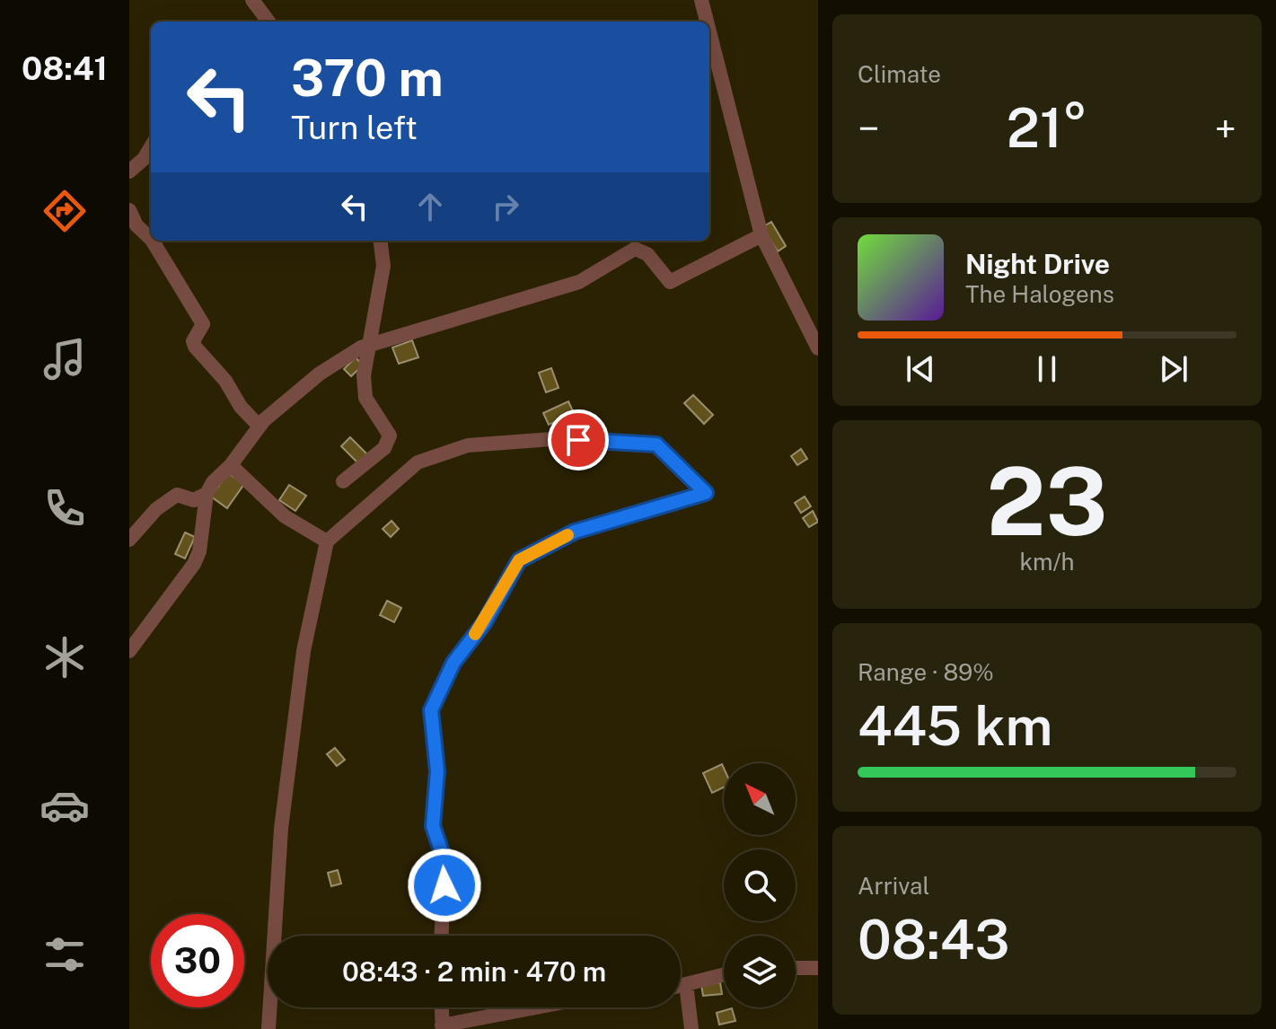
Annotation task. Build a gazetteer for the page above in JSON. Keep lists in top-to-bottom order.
{
  "north": "top left",
  "page": {
    "tabs": "08:41",
    "tile": [
      "Climate",
      ["23", "km/h"],
      ["Range · 89%", "445 km"],
      ["Arrival", "08:43"]
    ],
    "turn": ["370 m", "Turn left"],
    "heat": ["−", "21°", "+"],
    "song": ["Night Drive", "The Halogens"],
    "limit": "30",
    "trip": "08:43 · 2 min · 470 m"
  }
}
